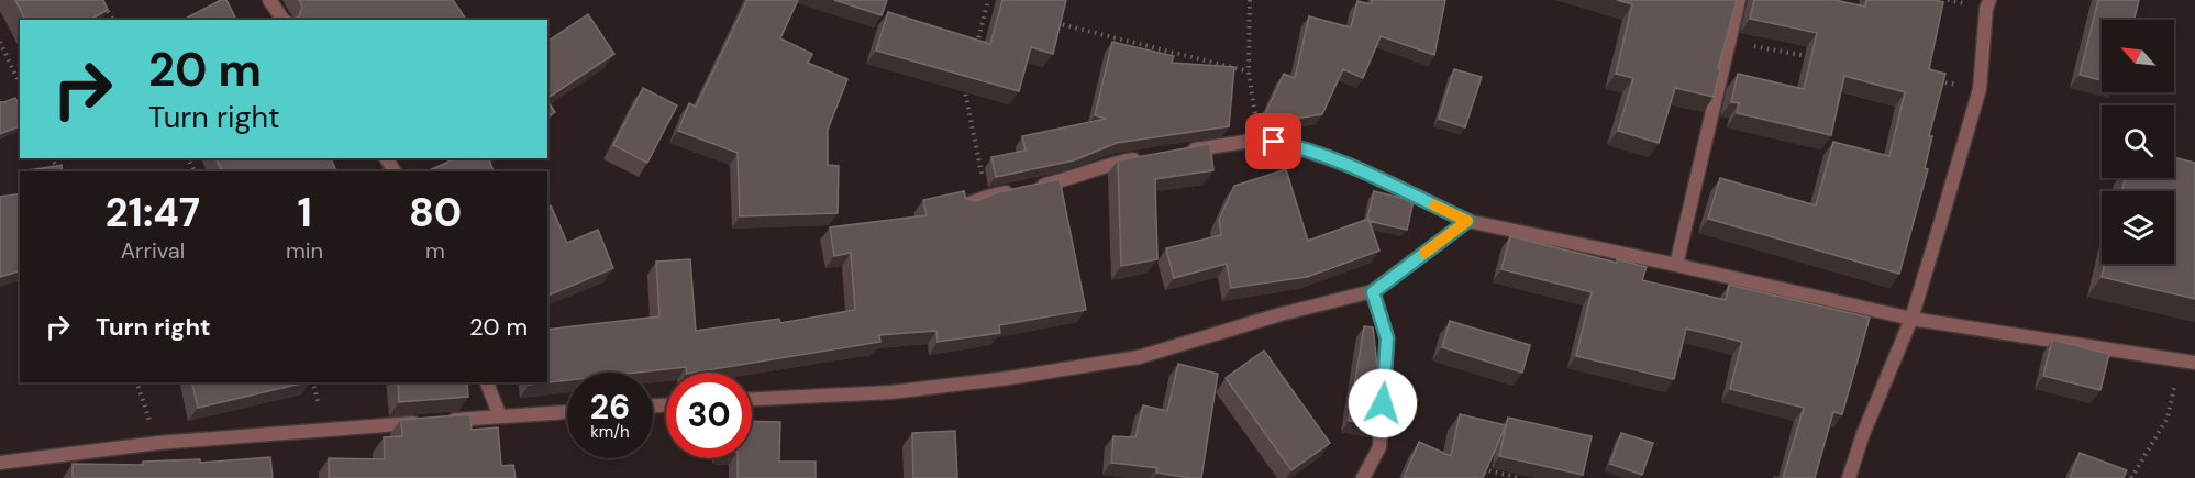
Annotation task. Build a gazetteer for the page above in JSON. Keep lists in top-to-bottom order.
{
  "north": "top left",
  "page": {
    "turn": ["20 m", "Turn right"],
    "eta": [
      "21:47",
      "Arrival",
      "1",
      "min",
      "80",
      "m"
    ],
    "list": [
      {
        "name": "Turn right",
        "value": "20 m"
      }
    ],
    "speed": "26 km/h",
    "limit": "30"
  }
}
